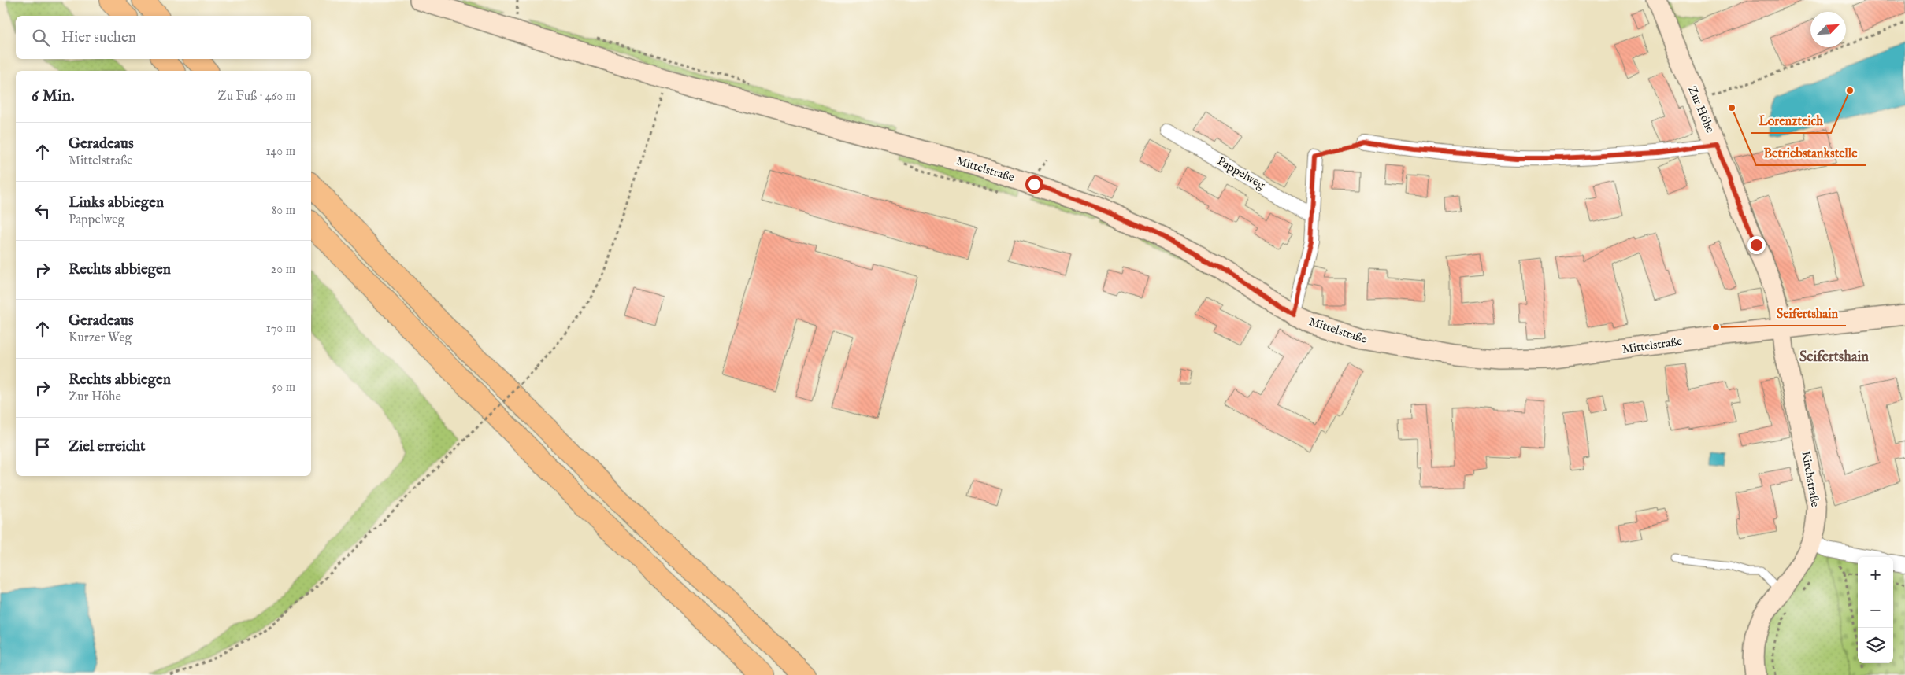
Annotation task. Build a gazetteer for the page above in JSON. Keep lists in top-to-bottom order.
{
  "streets": {
    "street": [
      "Zur Höhe",
      "Mittelstraße",
      "Pappelweg",
      "Kirchstraße"
    ]
  },
  "crossings": [
    ["Zur Höhe", "Mittelstraße"],
    ["Zur Höhe", "Kirchstraße"],
    ["Mittelstraße", "Kirchstraße"]
  ],
  "districts": ["Seifertshain"],
  "places": ["Lorenzteich", "Betriebstankstelle", "Seifertshain"],
  "north": "top right",
  "page": {
    "search": "Hier suchen",
    "heading": ["6 Min.", "Zu Fuß · 460 m"],
    "list": [
      ["Geradeaus", "Mittelstraße", "140 m"],
      ["Links abbiegen", "Pappelweg", "80 m"],
      ["Rechts abbiegen", "20 m"],
      ["Geradeaus", "Kurzer Weg", "170 m"],
      ["Rechts abbiegen", "Zur Höhe", "50 m"],
      "Ziel erreicht"
    ],
    "map_buttons": ["+", "−"]
  }
}
